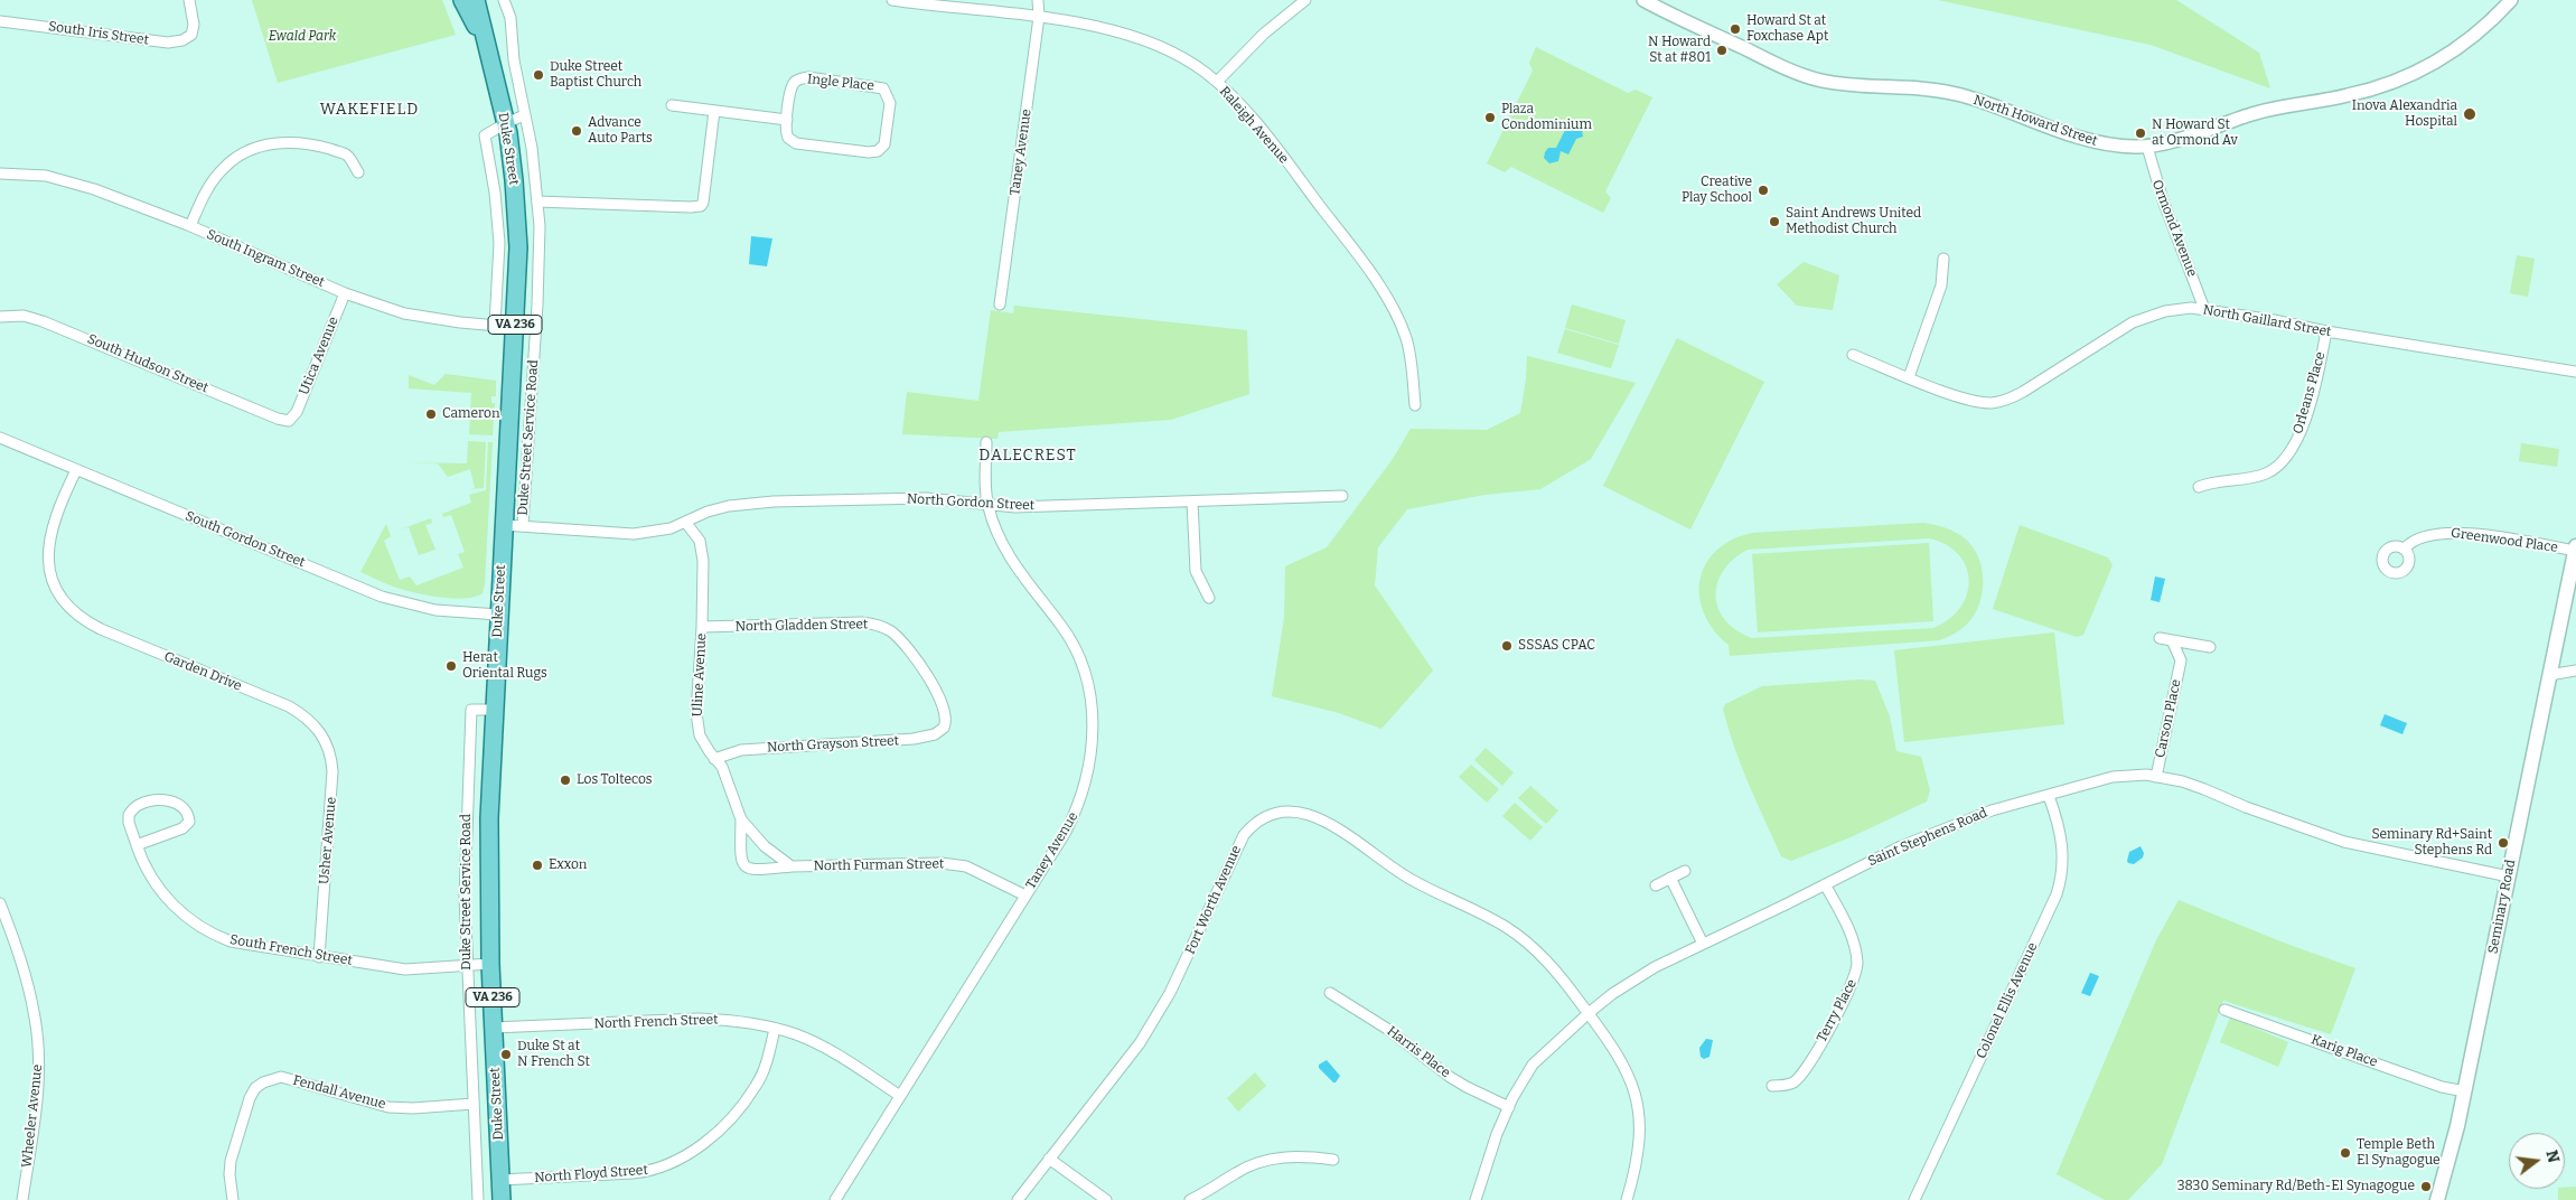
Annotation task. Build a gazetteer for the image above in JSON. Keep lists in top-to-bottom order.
{
  "streets": {
    "main road": ["Duke Street", "VA 236", "Seminary Road"],
    "street": [
      "South Iris Street",
      "Ingle Place",
      "North Howard Street",
      "Raleigh Avenue",
      "Taney Avenue",
      "Ormond Avenue",
      "South Ingram Street",
      "North Gaillard Street",
      "Utica Avenue",
      "South Hudson Street",
      "Orleans Place",
      "Duke Street Service Road",
      "North Gordon Street",
      "South Gordon Street",
      "Greenwood Place",
      "North Gladden Street",
      "Garden Drive",
      "Uline Avenue",
      "Carson Place",
      "North Grayson Street",
      "Saint Stephens Road",
      "Usher Avenue",
      "North Furman Street",
      "Fort Worth Avenue",
      "South French Street",
      "Colonel Ellis Avenue",
      "Terry Place",
      "North French Street",
      "Karig Place",
      "Harris Place",
      "Fendall Avenue",
      "Wheeler Avenue",
      "North Floyd Street"
    ]
  },
  "crossings": [
    ["North Howard Street", "Ormond Avenue"],
    ["Raleigh Avenue", "Taney Avenue"],
    ["Duke Street", "South Ingram Street"],
    ["Duke Street", "Duke Street Service Road"],
    ["Duke Street", "North Gordon Street"],
    ["Duke Street", "South Gordon Street"],
    ["Duke Street", "South French Street"],
    ["Duke Street", "North French Street"],
    ["Duke Street", "North Floyd Street"],
    ["Taney Avenue", "North Gordon Street"],
    ["Taney Avenue", "North Furman Street"],
    ["Taney Avenue", "North French Street"],
    ["Ormond Avenue", "North Gaillard Street"],
    ["South Ingram Street", "Utica Avenue"],
    ["South Ingram Street", "Duke Street Service Road"],
    ["North Gaillard Street", "Orleans Place"],
    ["Utica Avenue", "South Hudson Street"],
    ["Duke Street Service Road", "North Gordon Street"],
    ["Duke Street Service Road", "South French Street"],
    ["Duke Street Service Road", "Fendall Avenue"],
    ["North Gordon Street", "Uline Avenue"],
    ["South Gordon Street", "Garden Drive"],
    ["Greenwood Place", "Seminary Road"],
    ["North Gladden Street", "Uline Avenue"],
    ["North Gladden Street", "North Grayson Street"],
    ["Garden Drive", "Usher Avenue"],
    ["Uline Avenue", "North Grayson Street"],
    ["Uline Avenue", "North Furman Street"],
    ["Carson Place", "Saint Stephens Road"],
    ["Saint Stephens Road", "Fort Worth Avenue"],
    ["Saint Stephens Road", "Seminary Road"],
    ["Saint Stephens Road", "Colonel Ellis Avenue"],
    ["Saint Stephens Road", "Terry Place"],
    ["Saint Stephens Road", "Harris Place"],
    ["Usher Avenue", "South French Street"],
    ["Seminary Road", "Karig Place"],
    ["North French Street", "North Floyd Street"]
  ],
  "districts": ["WAKEFIELD", "DALECREST"],
  "parks": ["Ewald Park"],
  "places": [
    "Howard St at Foxchase Apt",
    "N Howard St at #801",
    "Duke Street Baptist Church",
    "Inova Alexandria Hospital",
    "Plaza Condominium",
    "Advance Auto Parts",
    "N Howard St at Ormond Av",
    "Creative Play School",
    "Saint Andrews United Methodist Church",
    "Cameron",
    "SSSAS CPAC",
    "Herat Oriental Rugs",
    "Los Toltecos",
    "Seminary Rd+Saint Stephens Rd",
    "Exxon",
    "Duke St at N French St",
    "Temple Beth El Synagogue",
    "3830 Seminary Rd/Beth-El Synagogue"
  ],
  "north": "right"
}
